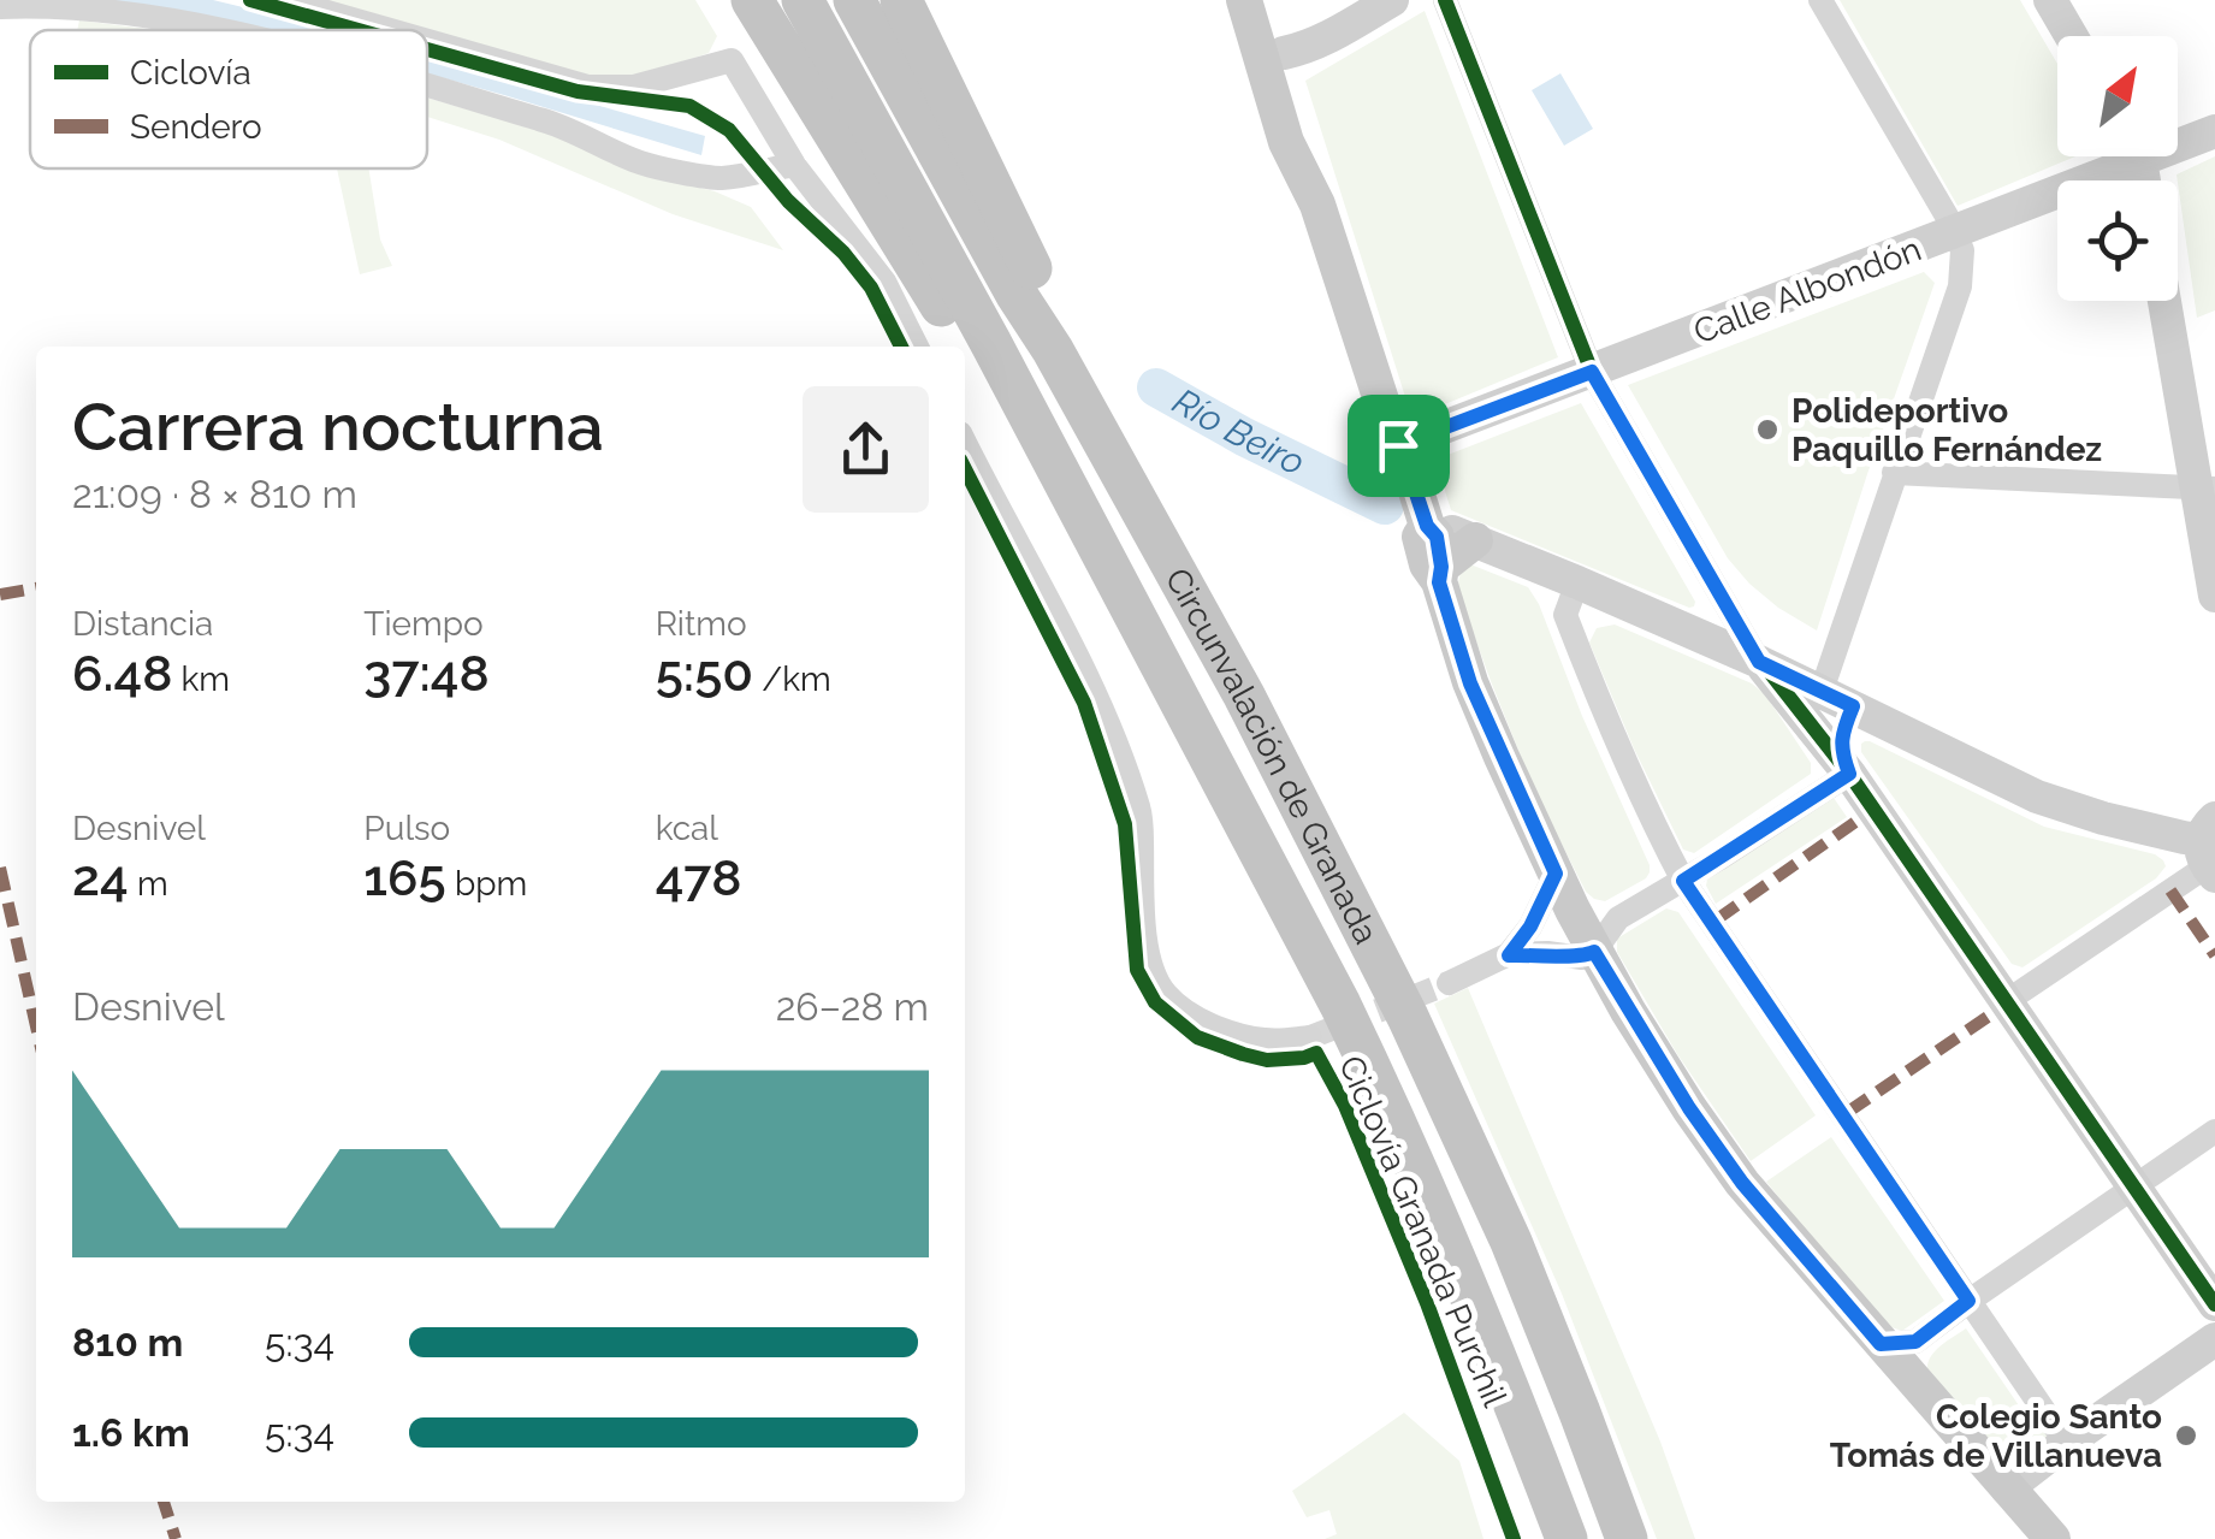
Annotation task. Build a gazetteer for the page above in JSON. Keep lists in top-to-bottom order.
{
  "streets": {
    "highway": ["Circunvalación de Granada"],
    "street": ["Calle Albondón"],
    "cycle path": ["Ciclovía Granada Purchil"]
  },
  "water": ["Río Beiro"],
  "places": ["Polideportivo Paquillo Fernández", "Colegio Santo Tomás de Villanueva"],
  "legend": ["Ciclovía", "Sendero"],
  "north": "top right",
  "page": {
    "heading": ["Carrera nocturna", "21:09 · 8 × 810 m"],
    "stats": [
      ["Distancia", "6.48 km"],
      ["Tiempo", "37:48"],
      ["Ritmo", "5:50 /km"],
      ["Desnivel", "24 m"],
      ["Pulso", "165 bpm"],
      ["kcal", "478"]
    ],
    "chart": ["Desnivel", "26–28 m"],
    "list": [
      {
        "name": "810 m",
        "note": "5:34"
      },
      {
        "name": "1.6 km",
        "note": "5:34"
      }
    ]
  }
}
